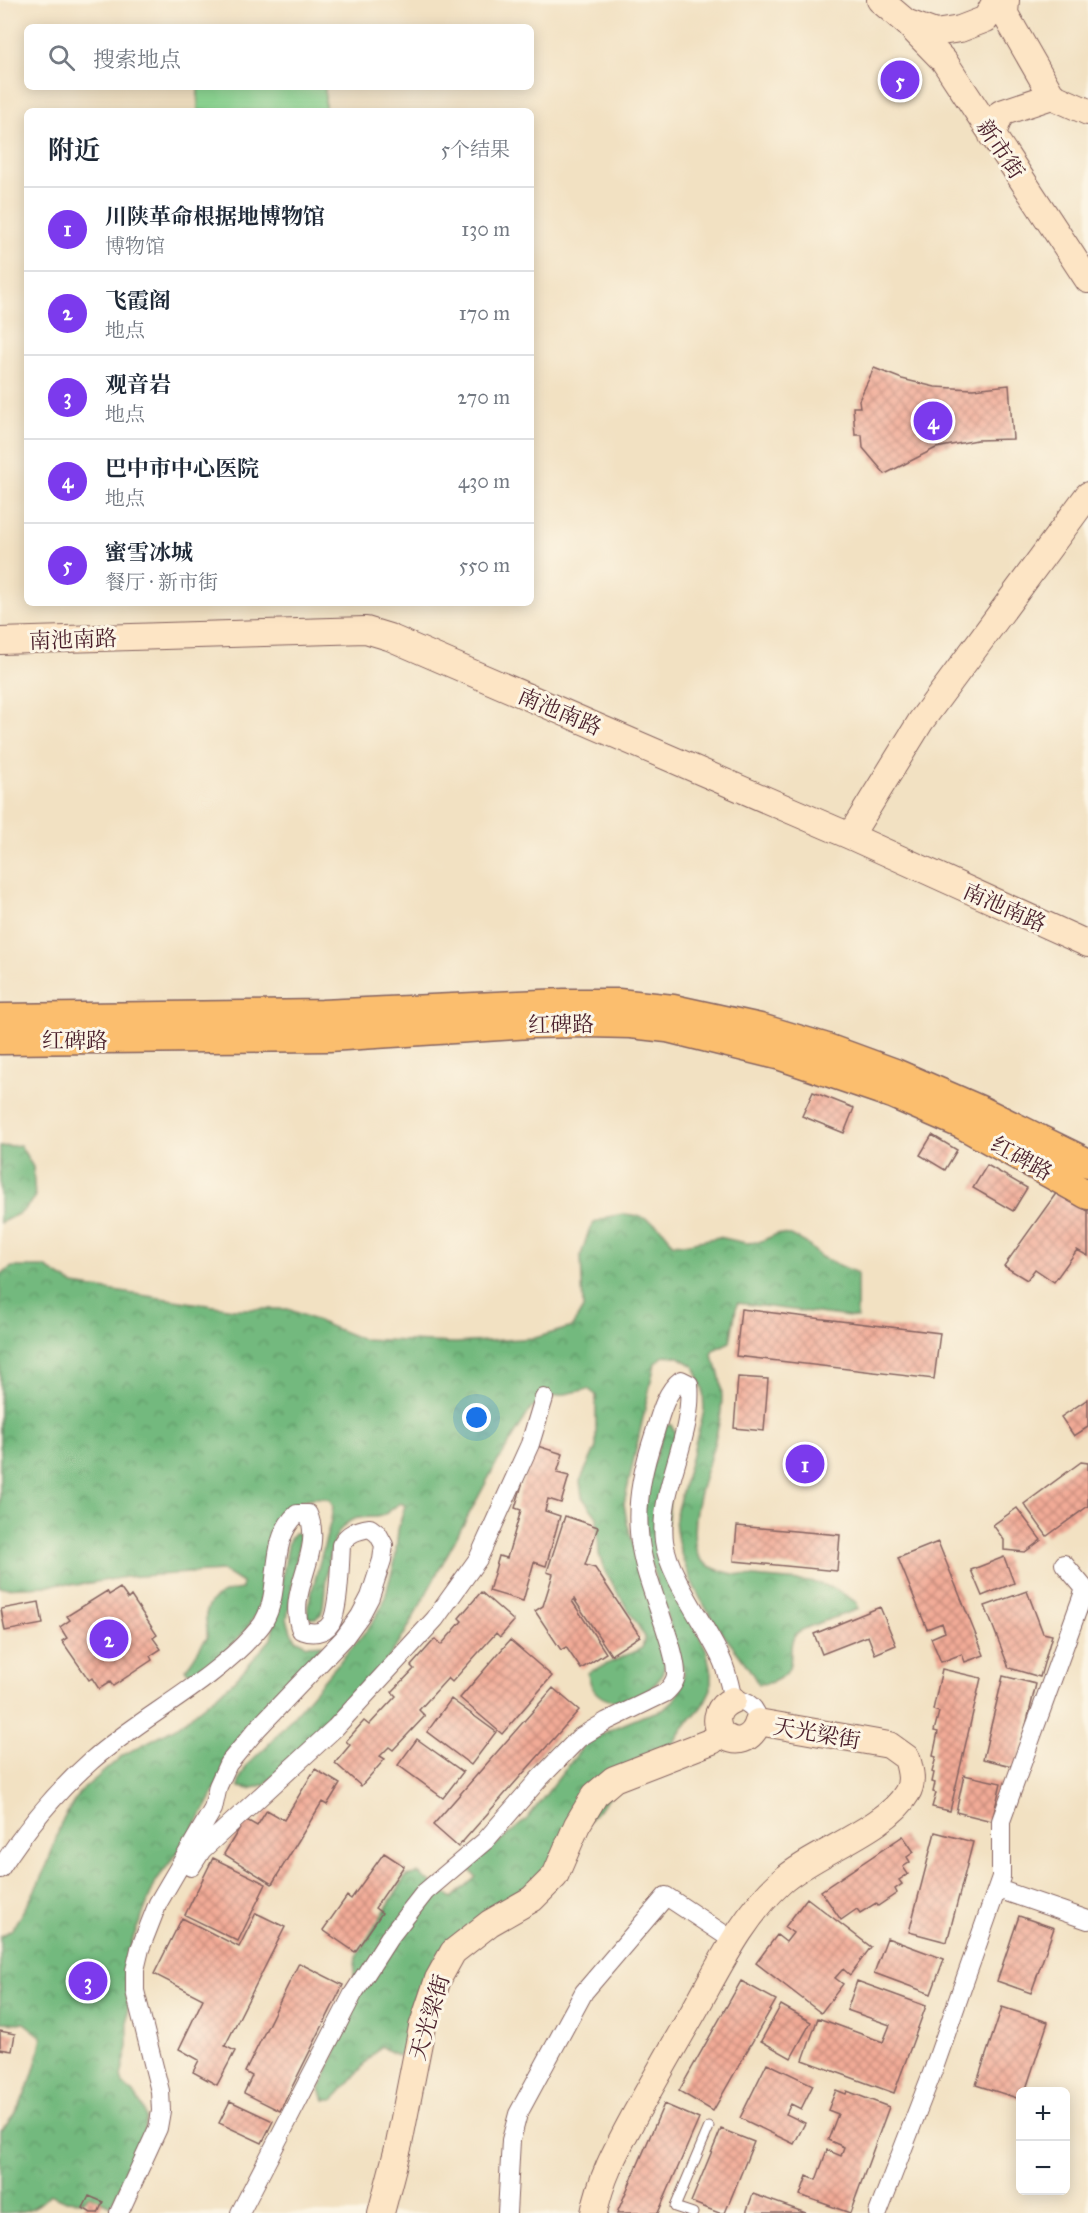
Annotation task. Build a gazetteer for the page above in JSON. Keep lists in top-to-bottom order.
{
  "streets": {
    "main road": ["红碑路"],
    "street": ["新市街", "南池南路", "天光梁街"]
  },
  "page": {
    "search": "搜索地点",
    "pins": [
      "5",
      "4",
      "1",
      "2",
      "3"
    ],
    "heading": ["附近", "5个结果"],
    "list": [
      {
        "mark": "1",
        "name": "川陕革命根据地博物馆",
        "note": "博物馆",
        "value": "130 m"
      },
      {
        "mark": "2",
        "name": "飞霞阁",
        "note": "地点",
        "value": "170 m"
      },
      {
        "mark": "3",
        "name": "观音岩",
        "note": "地点",
        "value": "270 m"
      },
      {
        "mark": "4",
        "name": "巴中市中心医院",
        "note": "地点",
        "value": "430 m"
      },
      {
        "mark": "5",
        "name": "蜜雪冰城",
        "note": "餐厅 · 新市街",
        "value": "550 m"
      }
    ],
    "map_buttons": ["+", "−"]
  }
}
